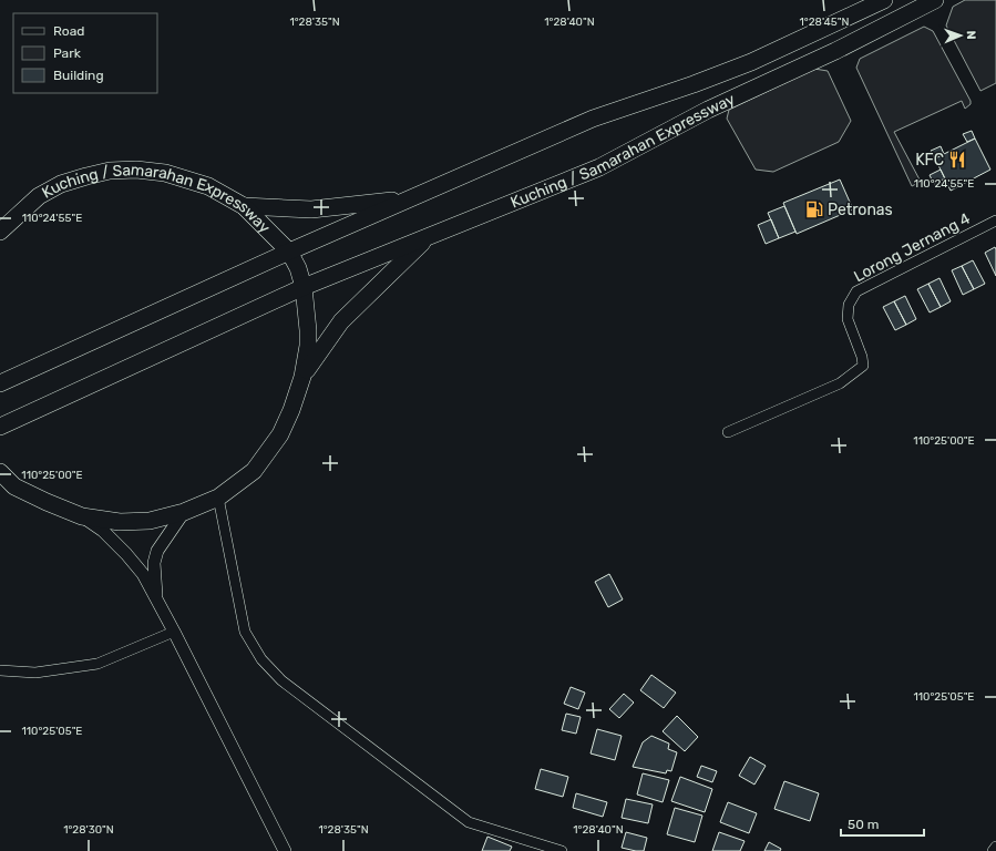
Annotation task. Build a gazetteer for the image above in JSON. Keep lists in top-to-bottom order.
{
  "streets": {
    "highway": ["Kuching / Samarahan Expressway"],
    "street": ["Lorong Jernang 4"]
  },
  "places": {
    "restaurant": ["KFC"],
    "fuel station": ["Petronas"]
  },
  "legend": ["Road", "Park", "Building"],
  "scale_bar": "50 m",
  "north": "right",
  "coordinates": [
    "1°28'35\"N",
    "1°28'40\"N",
    "1°28'45\"N",
    "110°24'55\"E",
    "110°25'00\"E",
    "110°25'05\"E",
    "1°28'30\"N"
  ]
}
